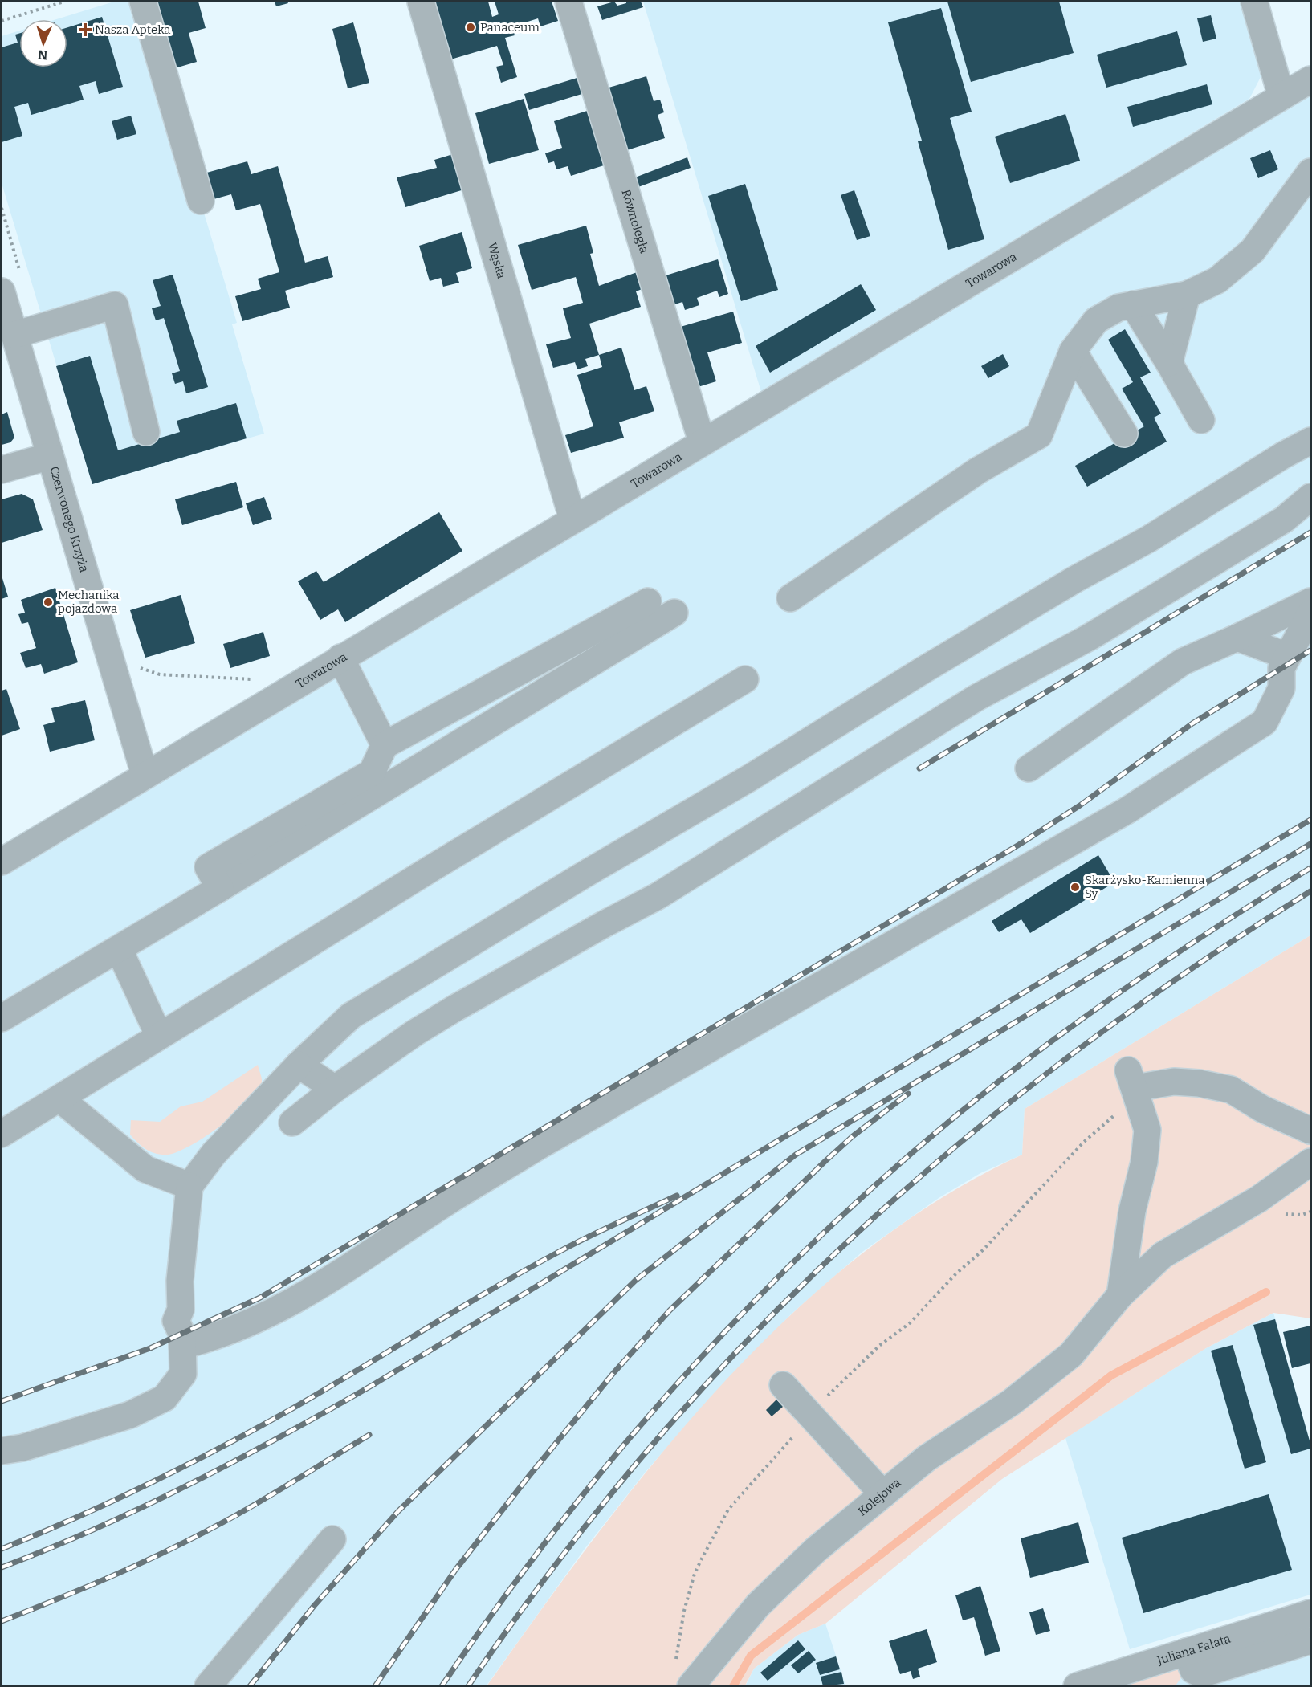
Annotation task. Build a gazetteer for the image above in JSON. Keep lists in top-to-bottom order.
{
  "streets": {
    "street": [
      "Równoległa",
      "Wąska",
      "Towarowa",
      "Czerwonego Krzyża",
      "Kolejowa",
      "Juliana Fałata"
    ]
  },
  "crossings": [
    ["Równoległa", "Towarowa"],
    ["Wąska", "Towarowa"],
    ["Towarowa", "Czerwonego Krzyża"]
  ],
  "places": {
    "other": ["Panaceum", "Mechanika pojazdowa", "Skarżysko-Kamienna Sy"],
    "health": ["Nasza Apteka"]
  },
  "north": "bottom"
}
